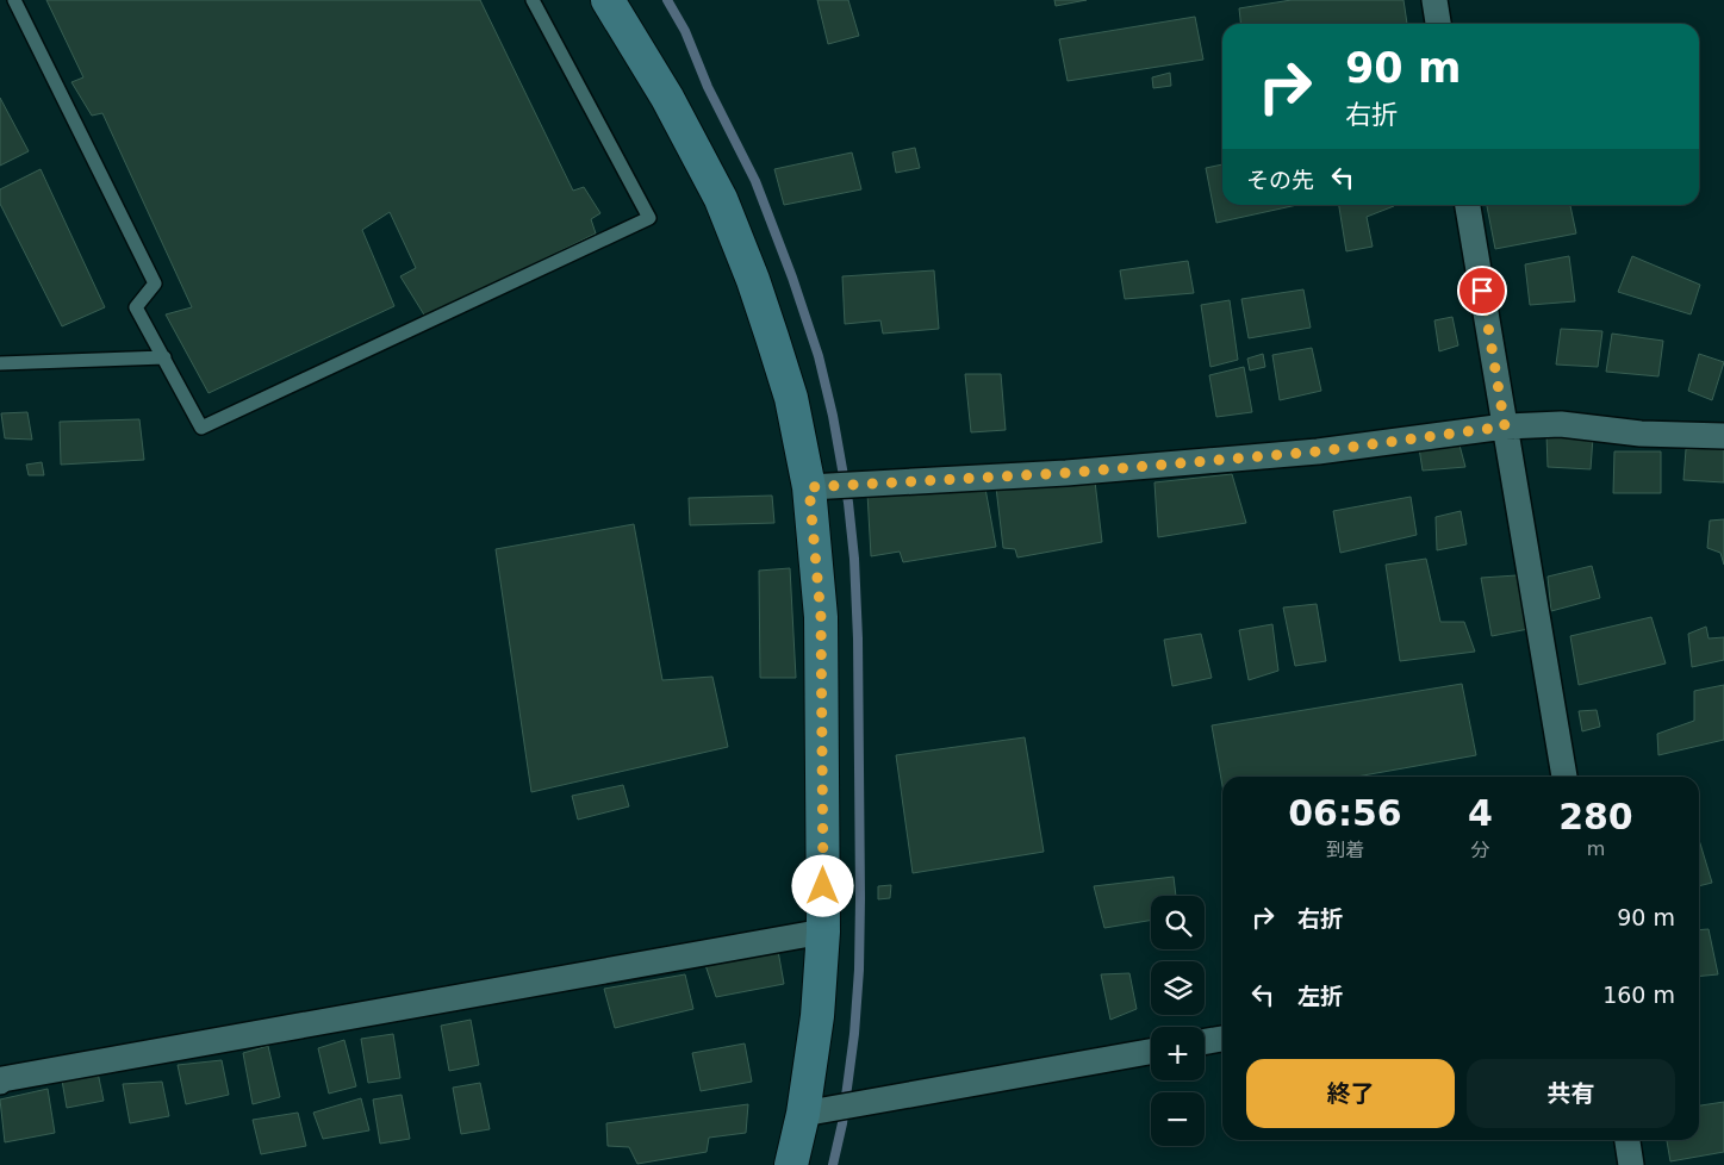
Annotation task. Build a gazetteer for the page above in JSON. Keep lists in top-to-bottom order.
{
  "page": {
    "turn": ["90 m", "右折"],
    "then": "その先",
    "eta": [
      "06:56",
      "到着",
      "4",
      "分",
      "280",
      "m"
    ],
    "list": [
      {
        "name": "右折",
        "value": "90 m"
      },
      {
        "name": "左折",
        "value": "160 m"
      }
    ],
    "map_buttons": ["+", "−"],
    "buttons": ["終了", "共有"]
  }
}
